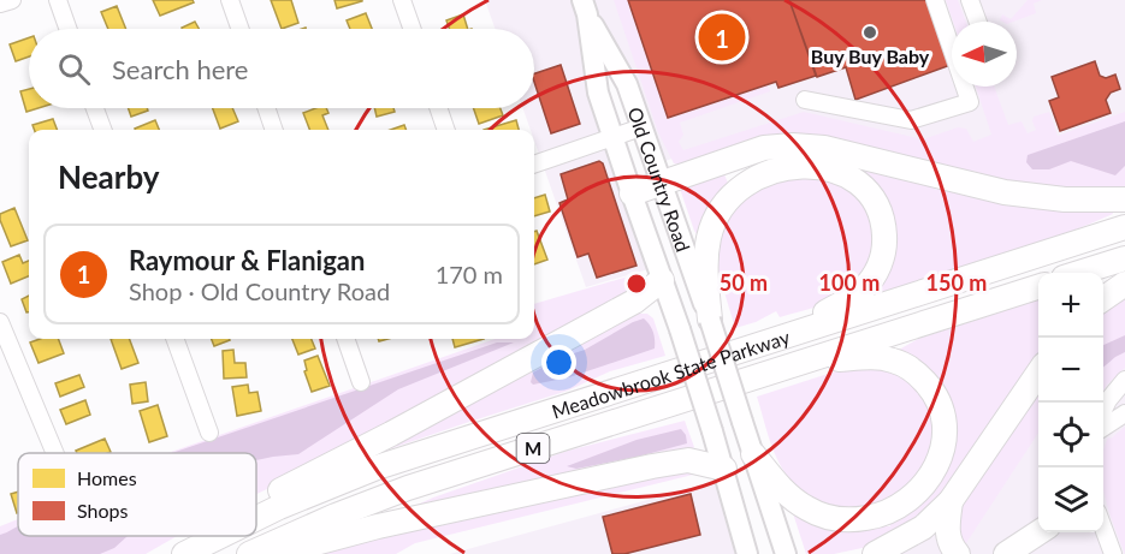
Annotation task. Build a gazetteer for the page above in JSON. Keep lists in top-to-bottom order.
{
  "streets": {
    "highway": ["Meadowbrook State Parkway", "M"],
    "main road": ["Old Country Road"]
  },
  "places": ["Buy Buy Baby"],
  "legend": ["Homes", "Shops"],
  "north": "left",
  "page": {
    "pins": "1",
    "search": "Search here",
    "heading": "Nearby",
    "list": [
      {
        "mark": "1",
        "name": "Raymour & Flanigan",
        "note": "Shop · Old Country Road",
        "value": "170 m"
      }
    ],
    "map_buttons": ["+", "−"]
  },
  "rings": ["50 m", "100 m", "150 m"]
}
